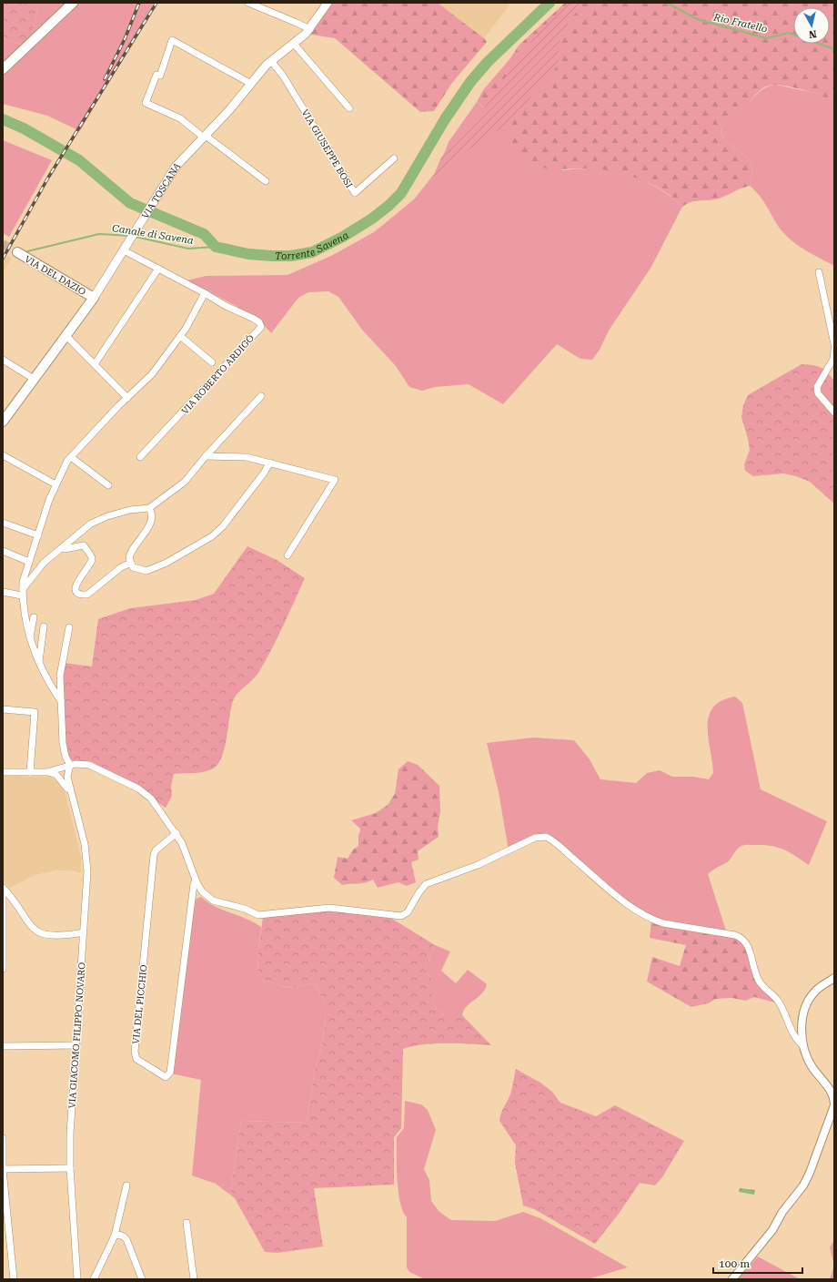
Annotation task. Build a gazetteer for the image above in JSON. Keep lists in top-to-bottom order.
{
  "streets": {
    "main road": ["VIA TOSCANA", "VIA DEL DAZIO"],
    "street": [
      "VIA GIUSEPPE BOSI",
      "VIA ROBERTO ARDIGÒ",
      "VIA DEL PICCHIO",
      "VIA GIACOMO FILIPPO NOVARO"
    ]
  },
  "crossings": [
    ["VIA GIUSEPPE BOSI", "VIA TOSCANA"],
    ["VIA TOSCANA", "VIA DEL DAZIO"],
    ["VIA TOSCANA", "VIA ROBERTO ARDIGÒ"]
  ],
  "water": ["Rio Fratello", "Canale di Savena", "Torrente Savena"],
  "scale_bar": "100 m",
  "north": "bottom"
}
